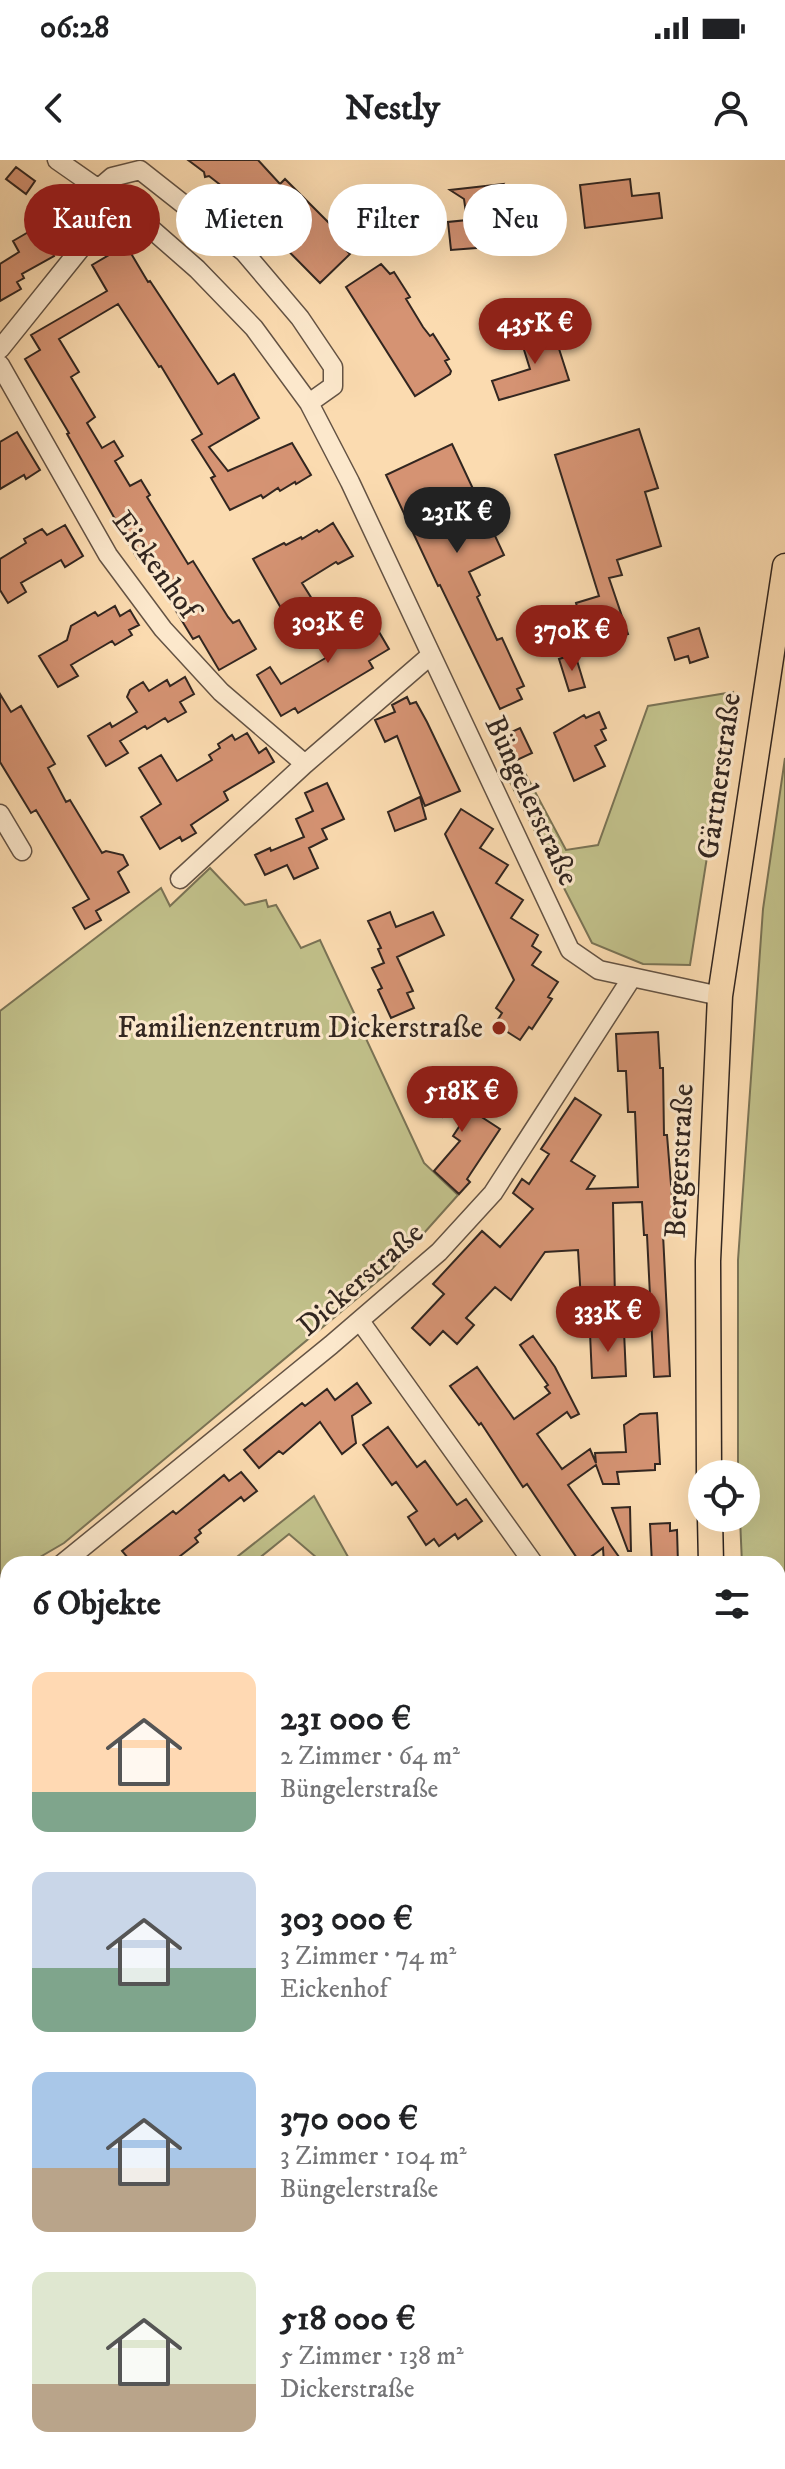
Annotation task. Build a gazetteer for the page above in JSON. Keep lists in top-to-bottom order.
{
  "streets": {
    "main road": ["Gärtnerstraße", "Bergerstraße"],
    "street": ["Eickenhof", "Büngelerstraße", "Dickerstraße"]
  },
  "crossings": [
    ["Gärtnerstraße", "Büngelerstraße"],
    ["Gärtnerstraße", "Bergerstraße"],
    ["Büngelerstraße", "Bergerstraße"],
    ["Büngelerstraße", "Dickerstraße"]
  ],
  "places": ["Familienzentrum Dickerstraße"],
  "page": {
    "status": "06:28",
    "header": "Nestly",
    "chip": [
      "Kaufen",
      "Mieten",
      "Filter",
      "Neu"
    ],
    "price": [
      "435K €",
      "231K €",
      "303K €",
      "370K €",
      "518K €",
      "333K €"
    ],
    "heading": "6 Objekte",
    "list": [
      {
        "name": "231 000 €",
        "note": "2 Zimmer · 64 m² · Büngelerstraße"
      },
      {
        "name": "303 000 €",
        "note": "3 Zimmer · 74 m² · Eickenhof"
      },
      {
        "name": "370 000 €",
        "note": "3 Zimmer · 104 m² · Büngelerstraße"
      },
      {
        "name": "518 000 €",
        "note": "5 Zimmer · 138 m² · Dickerstraße"
      }
    ]
  }
}
